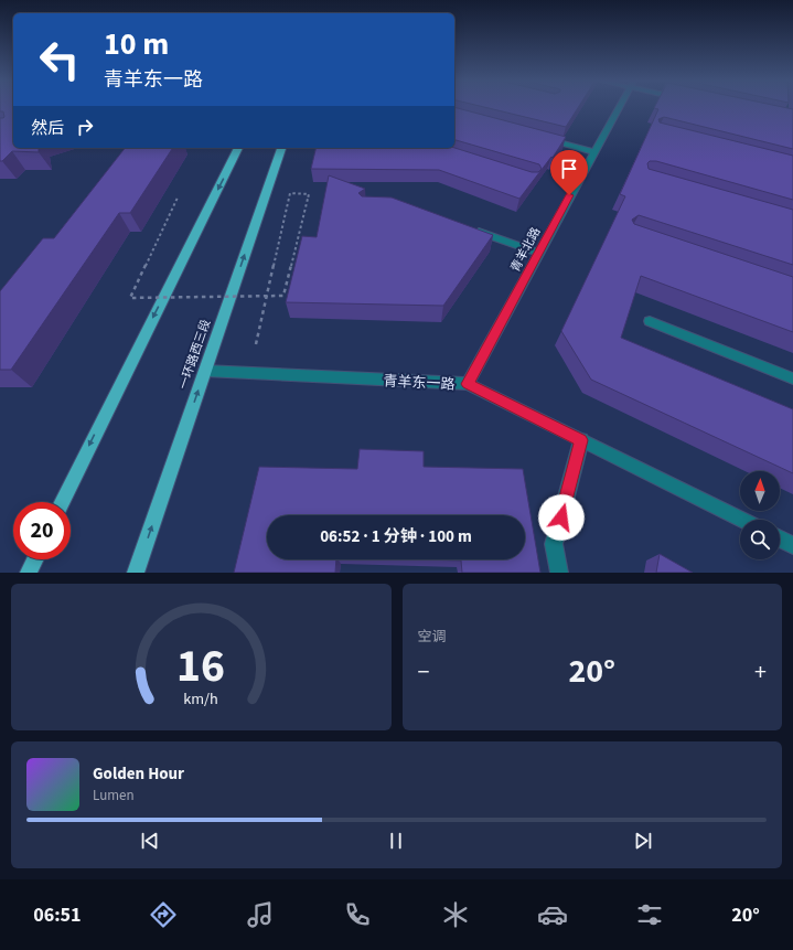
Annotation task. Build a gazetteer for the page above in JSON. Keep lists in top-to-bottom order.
{
  "streets": {
    "main road": ["一环路西三段"],
    "street": ["青羊北路", "青羊东一路"]
  },
  "crossings": [
    ["青羊北路", "青羊东一路"],
    ["一环路西三段", "青羊东一路"]
  ],
  "north": "top",
  "page": {
    "turn": ["10 m", "青羊东一路"],
    "then": "然后",
    "limit": "20",
    "trip": "06:52 · 1 分钟 · 100 m",
    "tile": "空调",
    "heat": ["−", "20°", "+"],
    "song": ["Golden Hour", "Lumen"],
    "tabs": ["06:51", "20°"],
    "gauge": ["16", "km/h"]
  }
}
